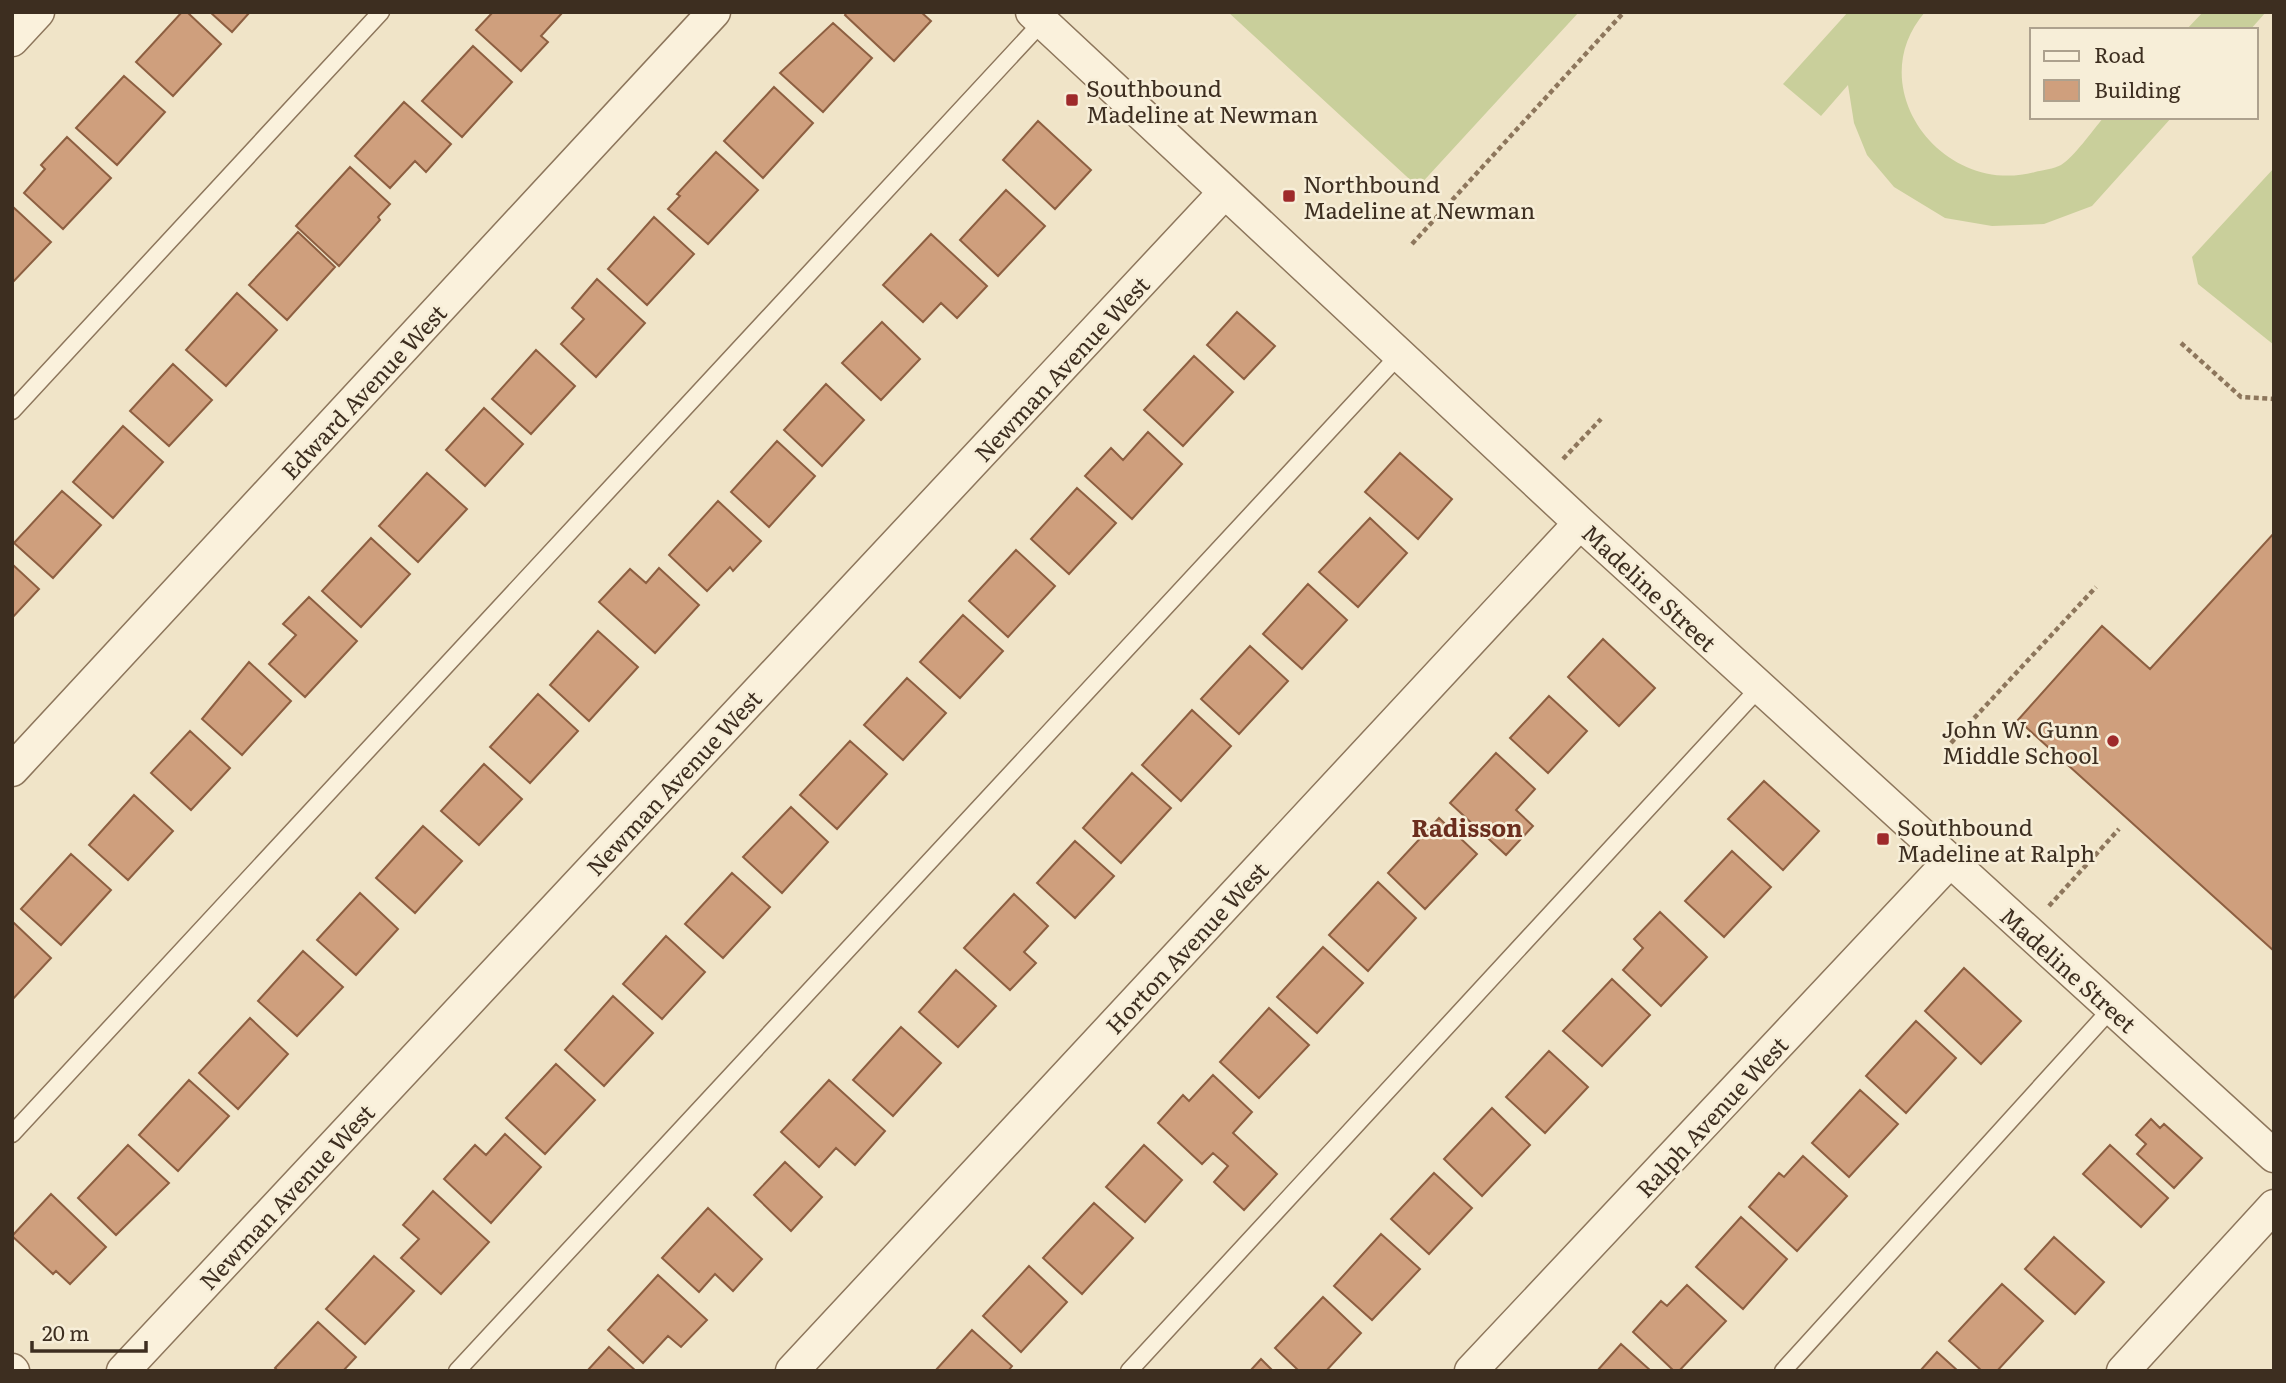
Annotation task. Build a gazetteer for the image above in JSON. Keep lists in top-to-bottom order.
{
  "streets": {
    "street": [
      "Newman Avenue West",
      "Edward Avenue West",
      "Madeline Street",
      "Horton Avenue West",
      "Ralph Avenue West"
    ]
  },
  "crossings": [
    ["Newman Avenue West", "Madeline Street"],
    ["Madeline Street", "Horton Avenue West"],
    ["Madeline Street", "Ralph Avenue West"]
  ],
  "districts": ["Radisson"],
  "places": {
    "transit": ["Southbound Madeline at Newman", "Northbound Madeline at Newman", "Southbound Madeline at Ralph"],
    "other": ["John W. Gunn Middle School"]
  },
  "legend": ["Road", "Building"],
  "scale_bar": "20 m"
}
